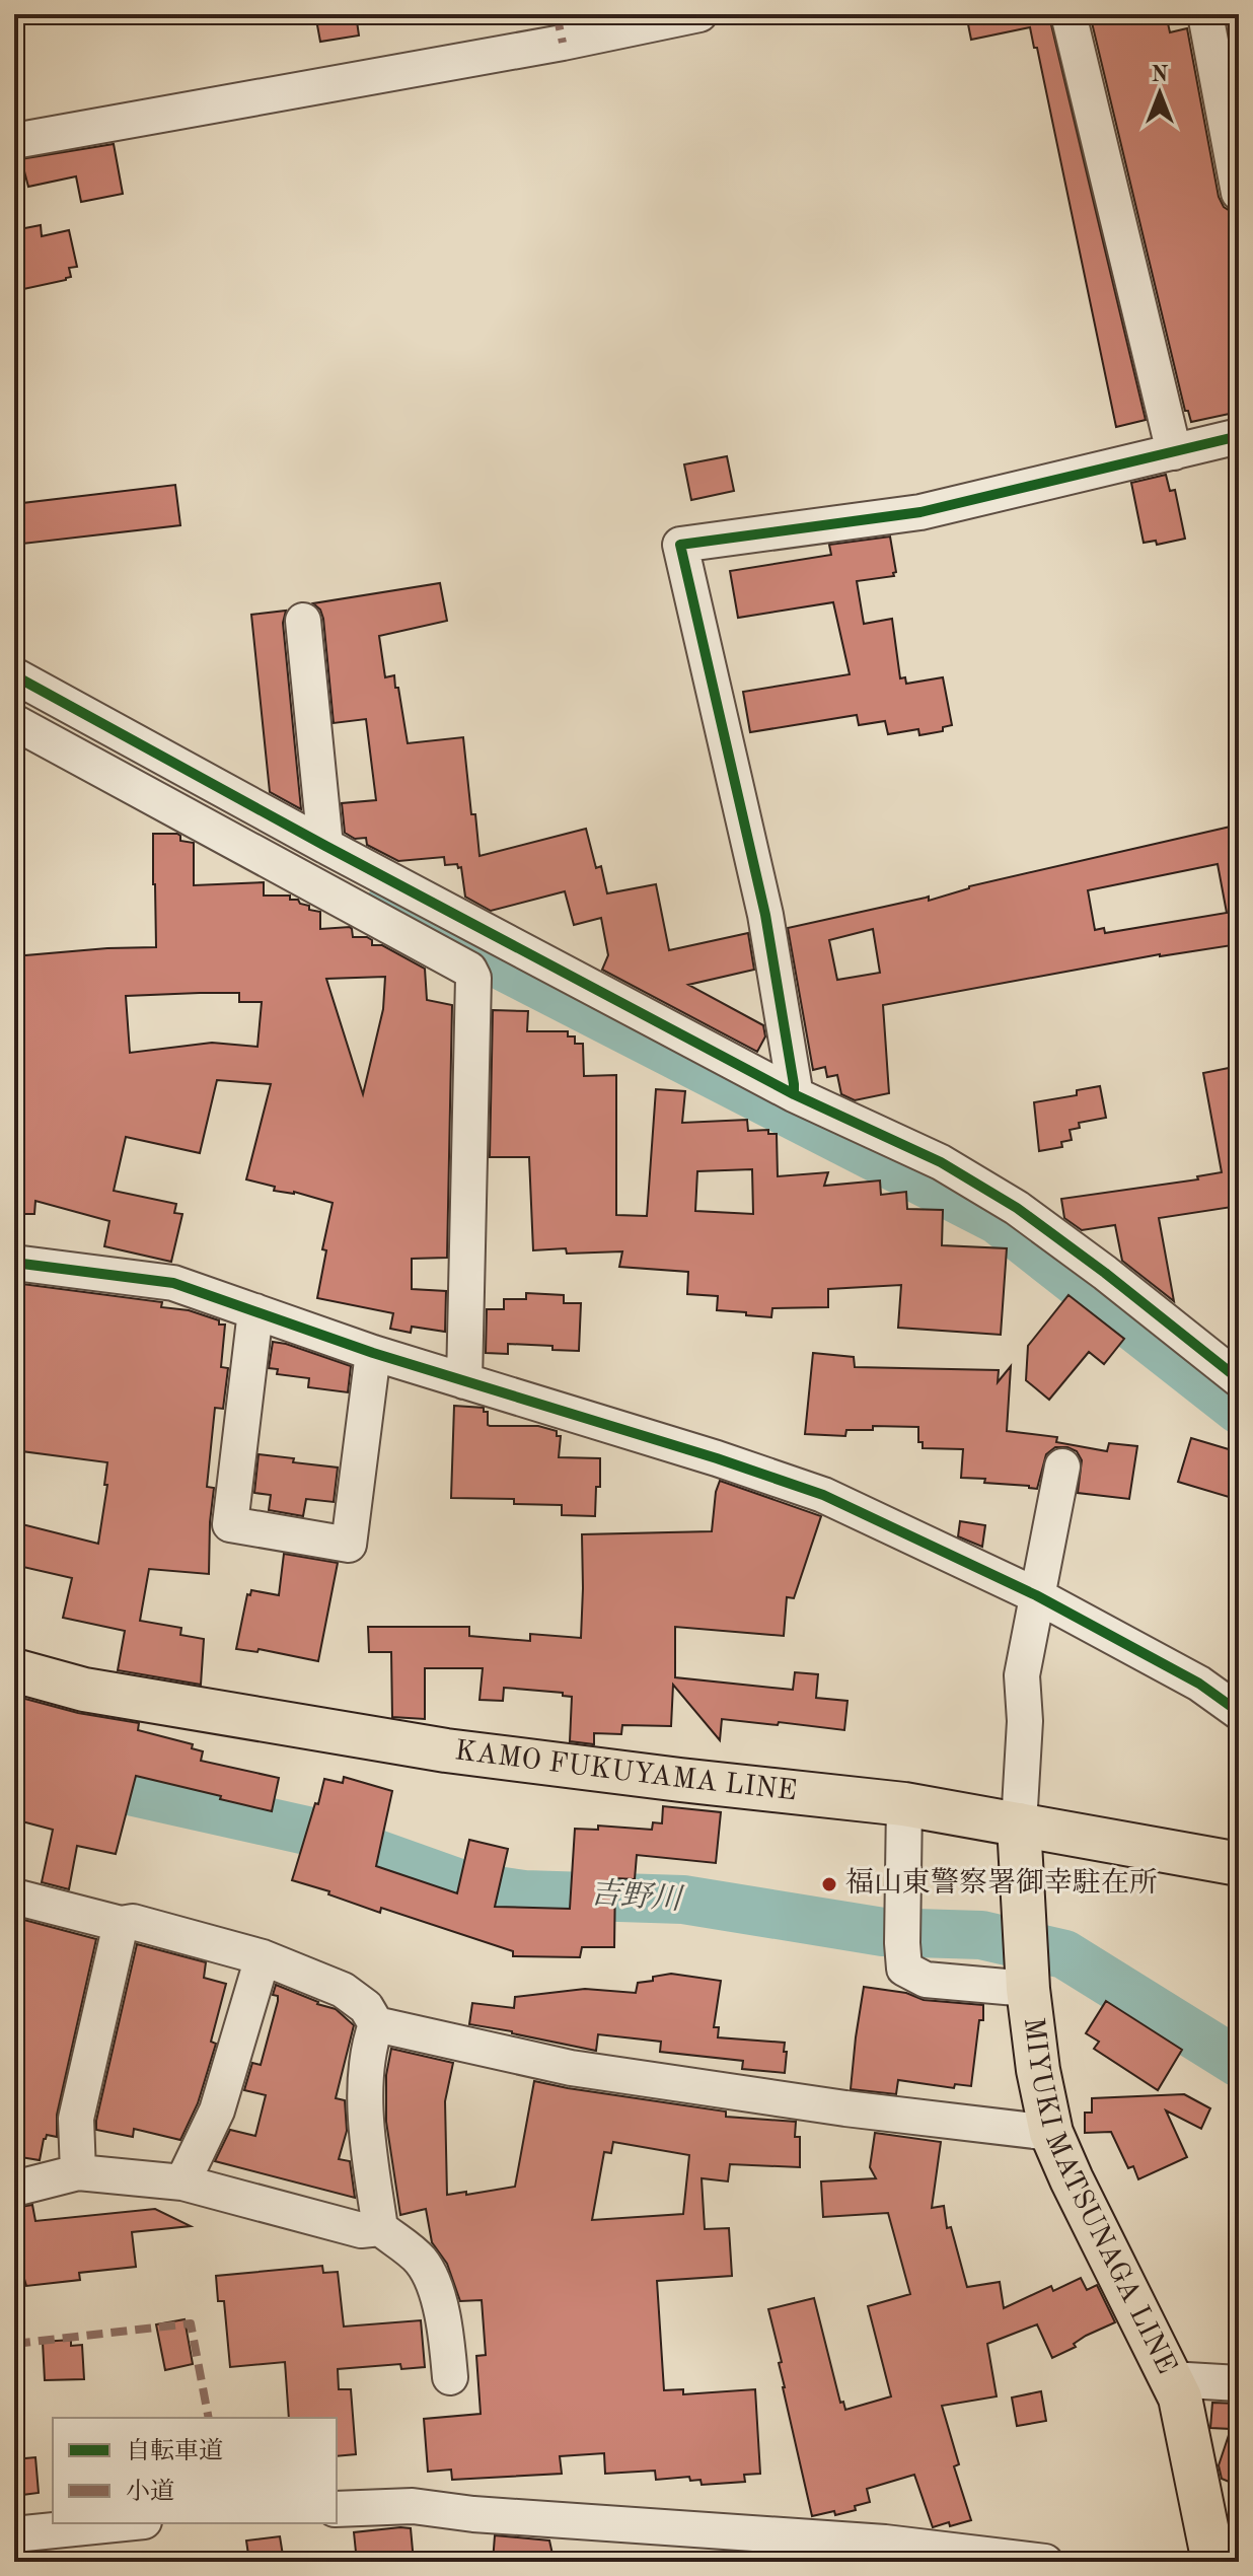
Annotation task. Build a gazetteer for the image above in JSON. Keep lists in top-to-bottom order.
{
  "streets": {
    "main road": ["KAMO FUKUYAMA LINE", "MIYUKI MATSUNAGA LINE"]
  },
  "crossings": [
    ["KAMO FUKUYAMA LINE", "MIYUKI MATSUNAGA LINE"]
  ],
  "water": ["吉野川"],
  "places": ["福山東警察署御幸駐在所"],
  "legend": ["自転車道", "小道"],
  "north": "top"
}
